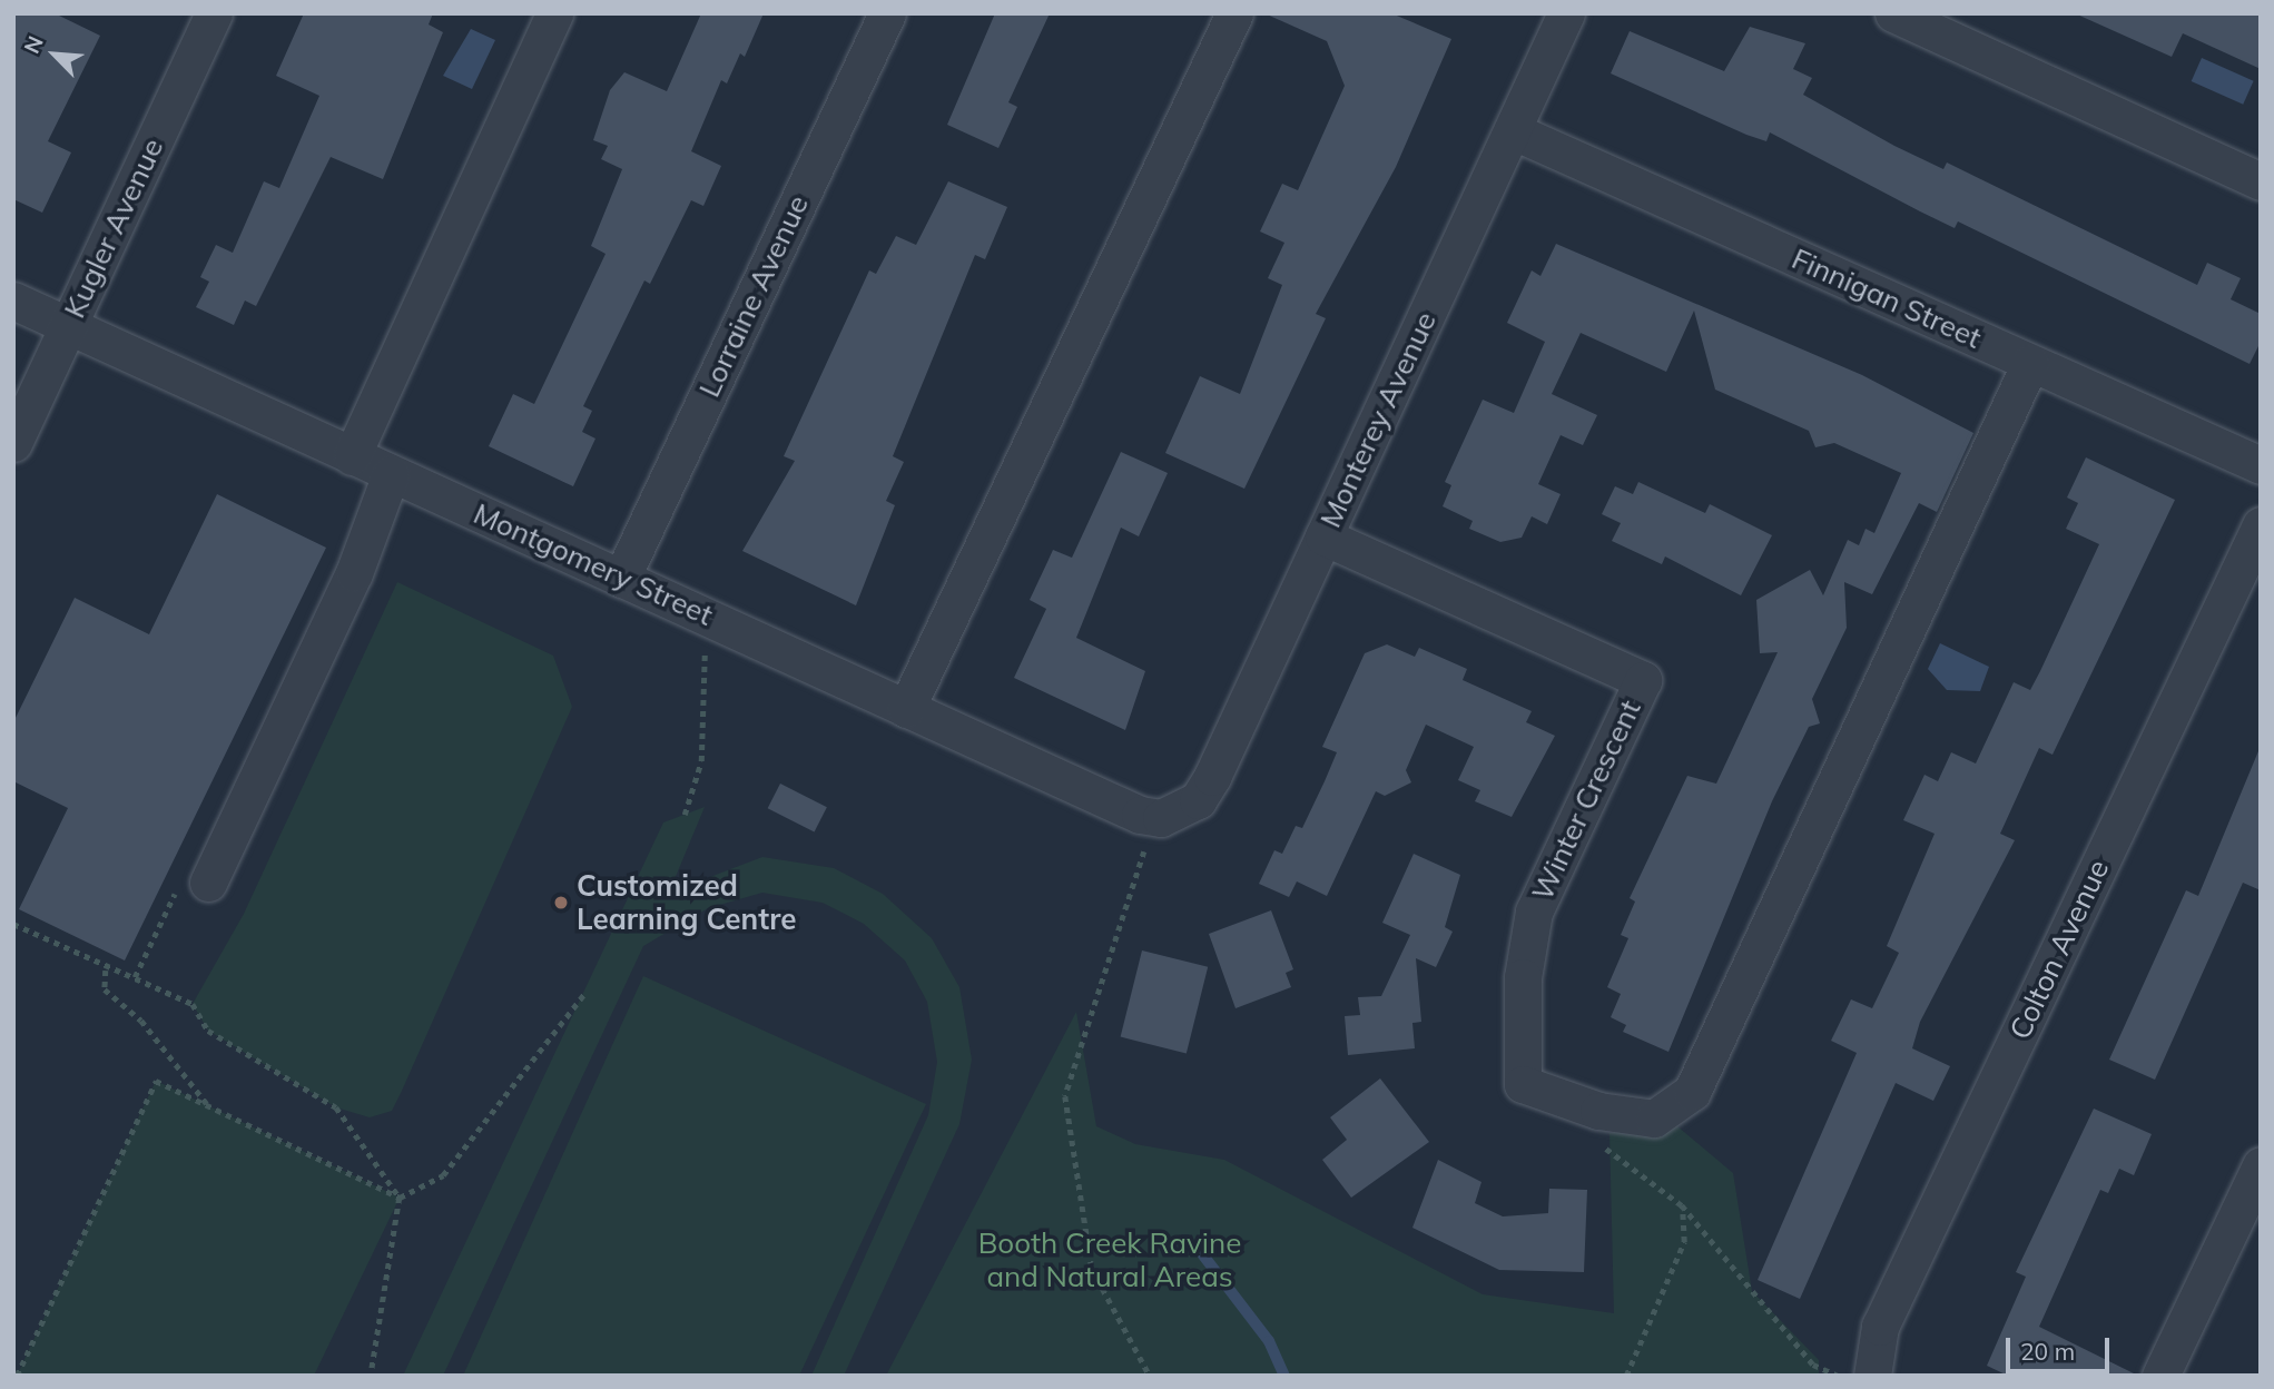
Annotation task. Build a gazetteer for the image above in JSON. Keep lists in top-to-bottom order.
{
  "streets": {
    "street": [
      "Kugler Avenue",
      "Lorraine Avenue",
      "Finnigan Street",
      "Monterey Avenue",
      "Montgomery Street",
      "Winter Crescent",
      "Colton Avenue"
    ]
  },
  "crossings": [
    ["Kugler Avenue", "Montgomery Street"],
    ["Lorraine Avenue", "Montgomery Street"],
    ["Finnigan Street", "Monterey Avenue"],
    ["Finnigan Street", "Winter Crescent"],
    ["Monterey Avenue", "Montgomery Street"],
    ["Monterey Avenue", "Winter Crescent"]
  ],
  "parks": ["Booth Creek Ravine and Natural Areas"],
  "places": ["Customized Learning Centre"],
  "scale_bar": "20 m",
  "north": "top left"
}
